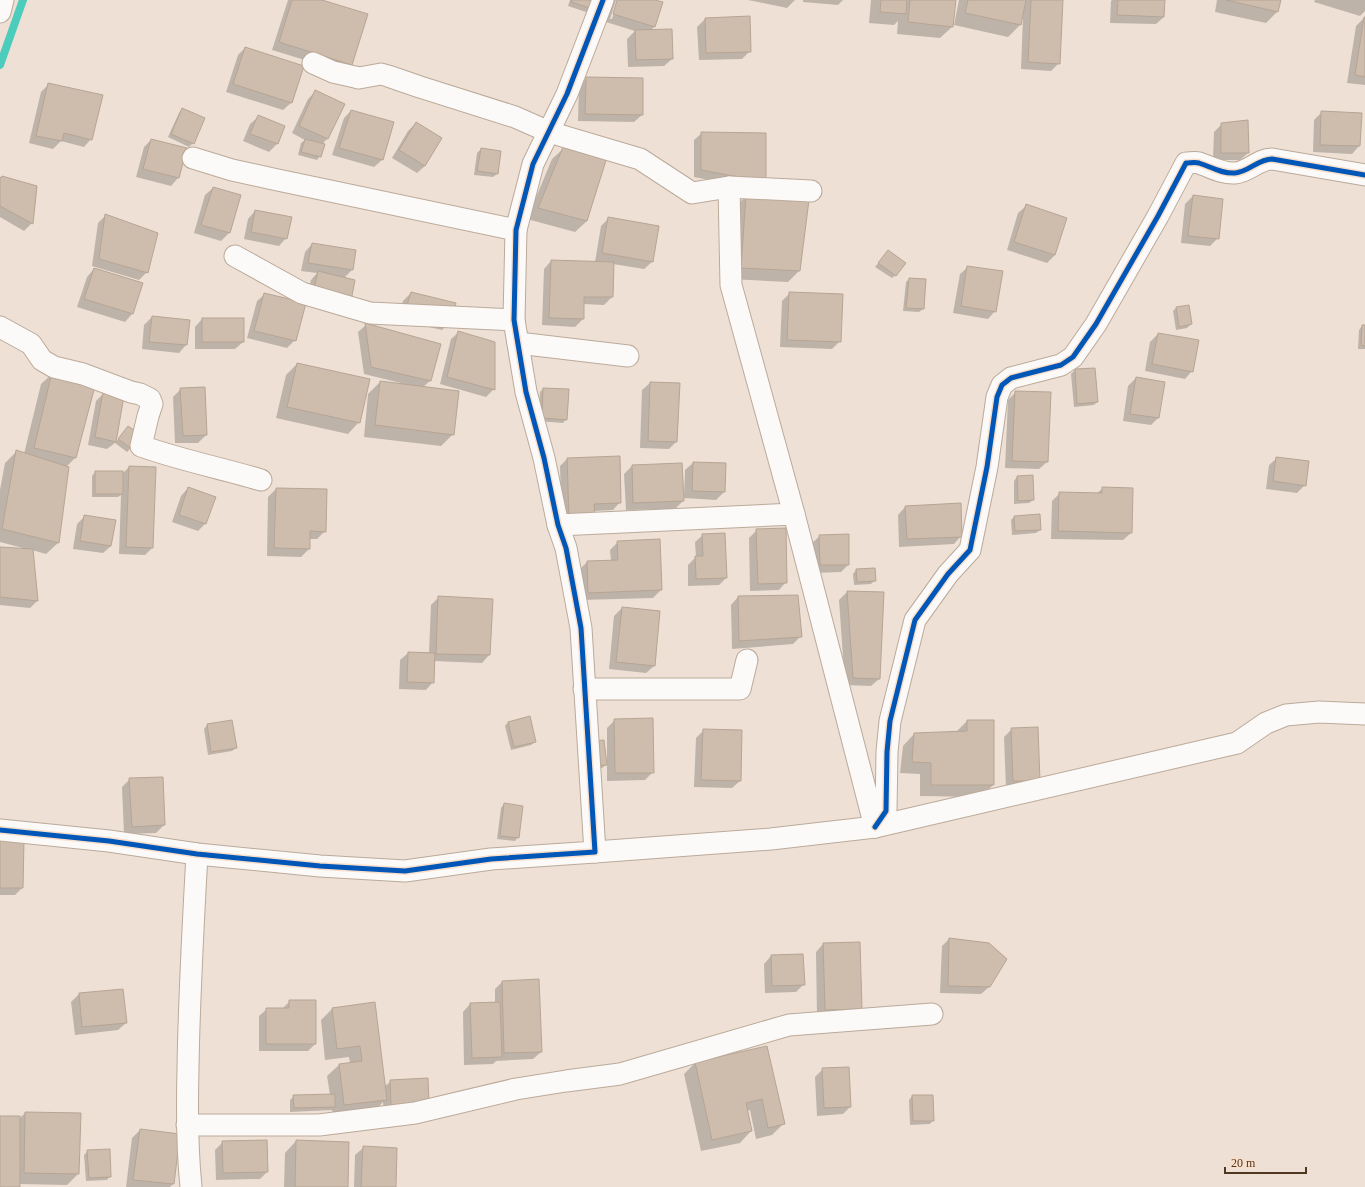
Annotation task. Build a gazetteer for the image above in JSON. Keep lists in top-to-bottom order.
{
  "scale_bar": "20 m"
}
